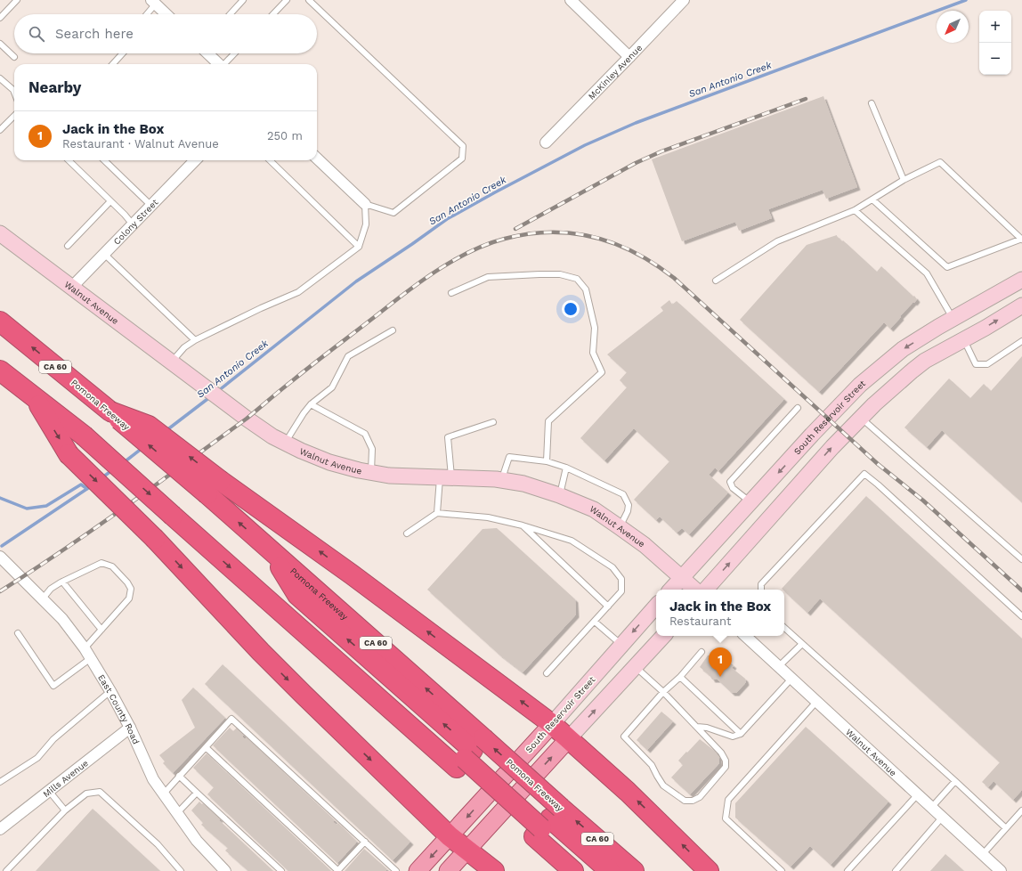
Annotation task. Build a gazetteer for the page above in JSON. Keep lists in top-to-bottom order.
{
  "streets": {
    "highway": ["CA 60", "Pomona Freeway"],
    "main road": ["Walnut Avenue", "South Reservoir Street"],
    "street": [
      "McKinley Avenue",
      "Colony Street",
      "East County Road",
      "Mills Avenue"
    ]
  },
  "crossings": [
    ["Colony Street", "Walnut Avenue"],
    ["Walnut Avenue", "South Reservoir Street"],
    ["East County Road", "Mills Avenue"]
  ],
  "water": ["San Antonio Creek"],
  "north": "bottom left",
  "page": {
    "map_buttons": ["+", "−"],
    "search": "Search here",
    "heading": "Nearby",
    "list": [
      {
        "mark": "1",
        "name": "Jack in the Box",
        "note": "Restaurant · Walnut Avenue",
        "value": "250 m"
      }
    ],
    "popup": ["Jack in the Box", "Restaurant"],
    "pins": "1"
  }
}
